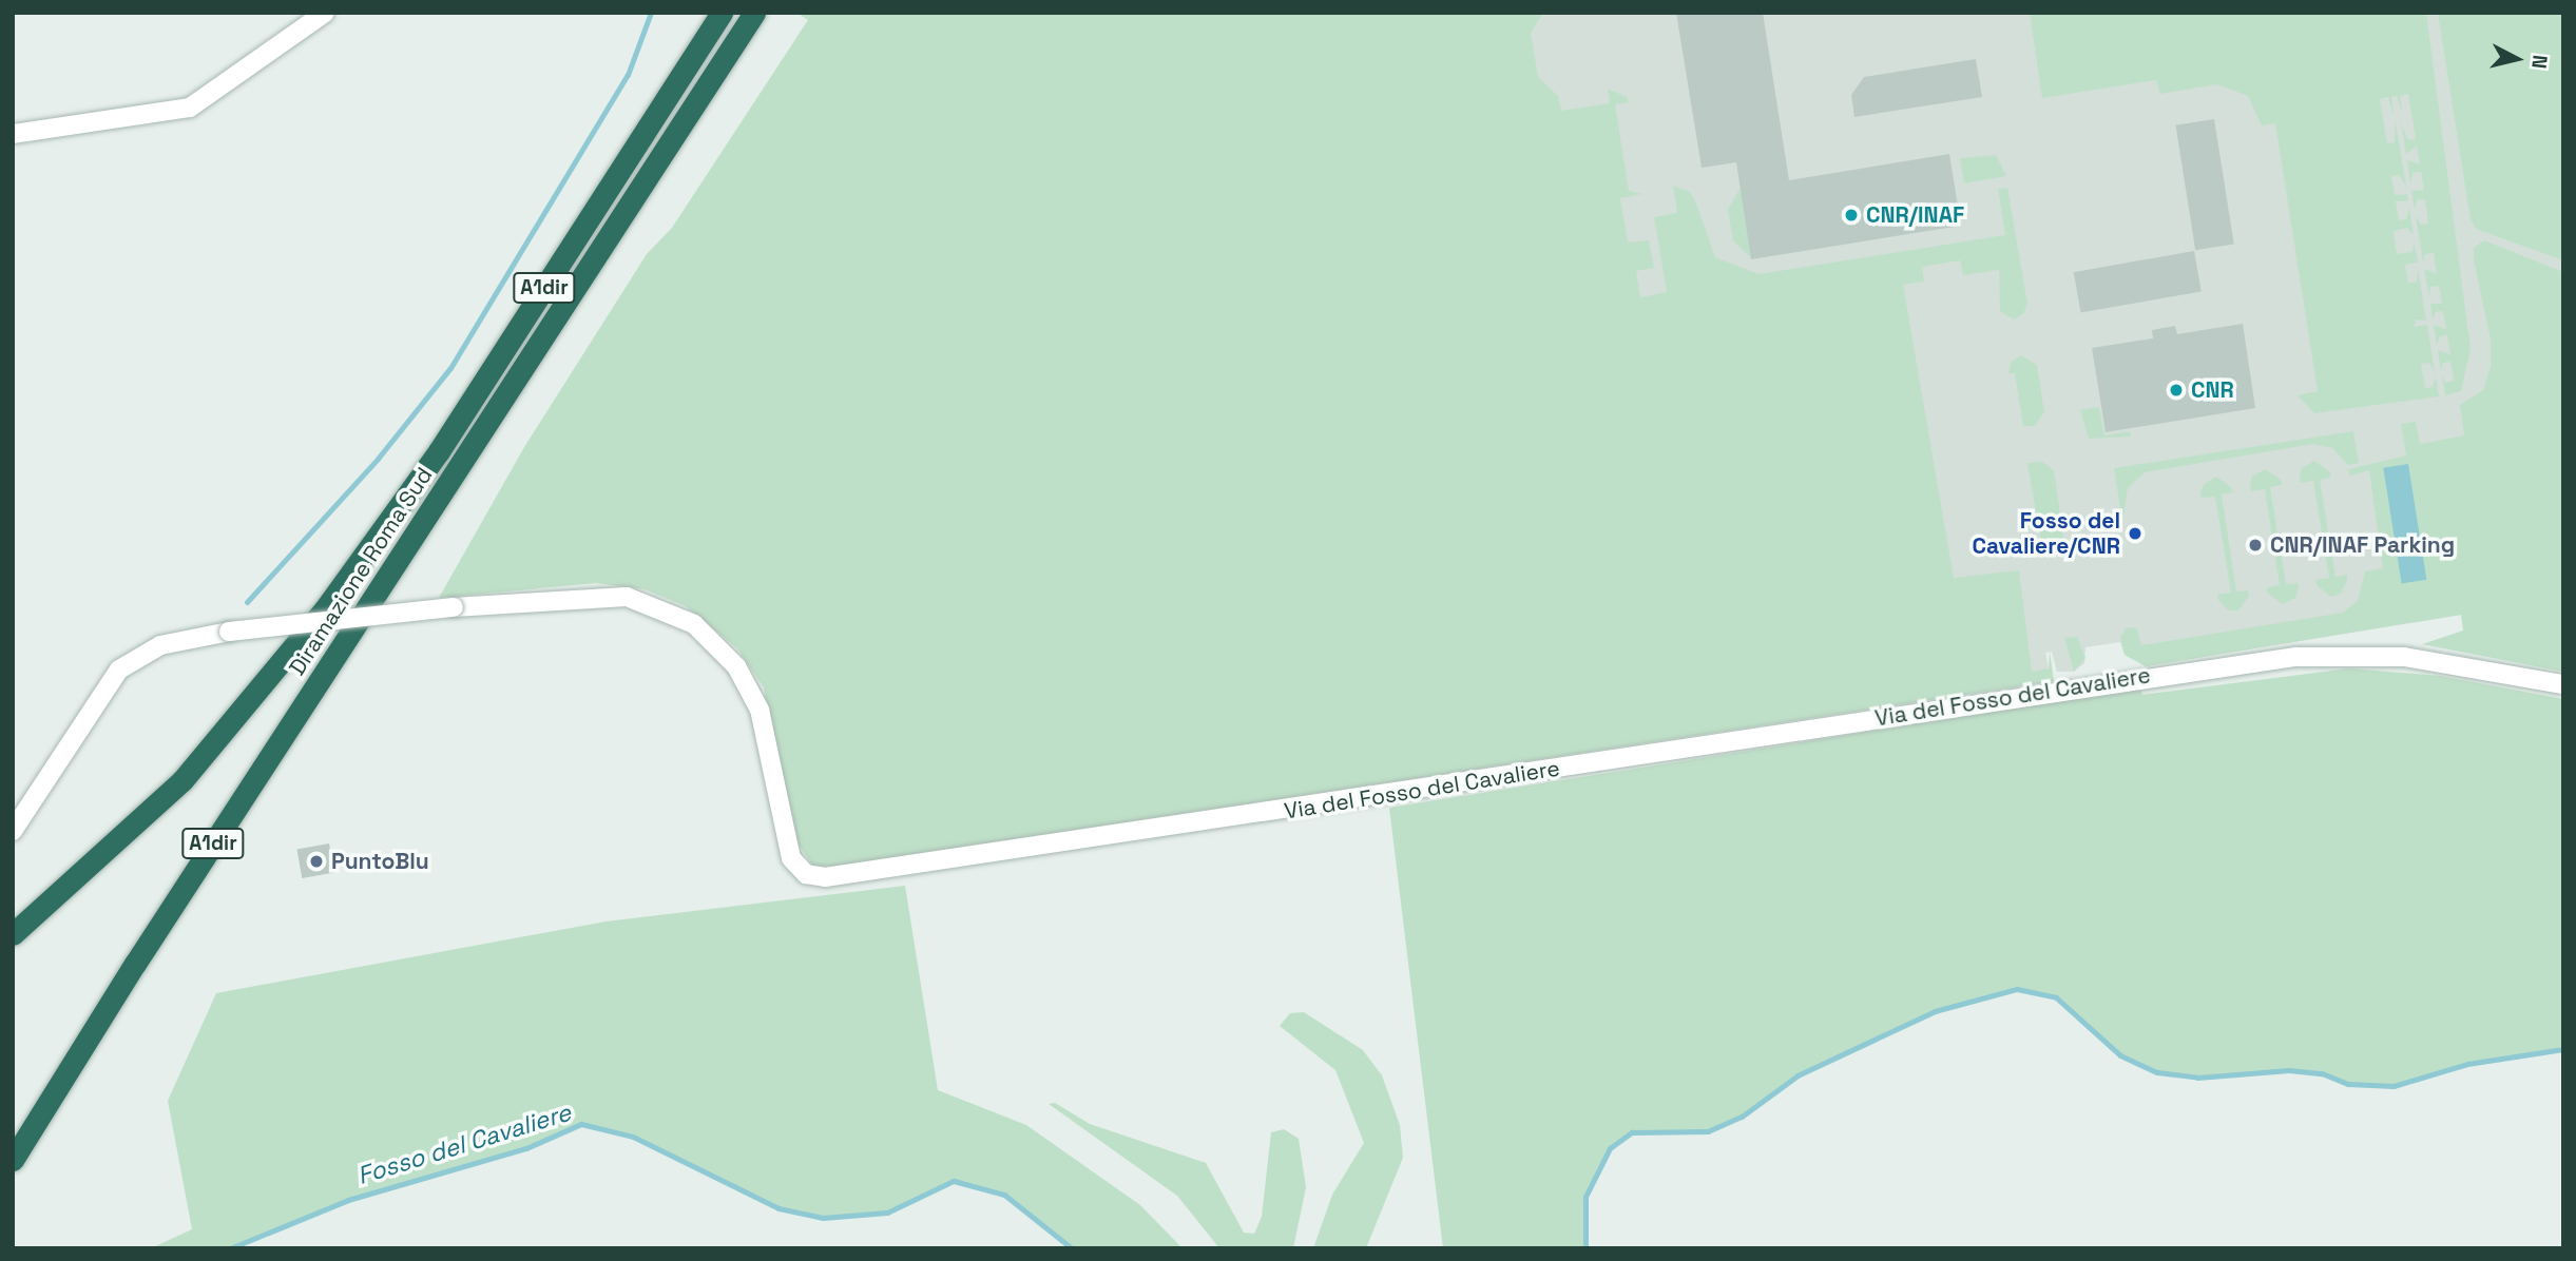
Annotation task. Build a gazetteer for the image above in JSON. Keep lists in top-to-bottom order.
{
  "streets": {
    "highway": ["A1dir", "Diramazione Roma Sud"],
    "street": ["Via del Fosso del Cavaliere"]
  },
  "water": ["Fosso del Cavaliere"],
  "places": [
    "CNR/INAF",
    "CNR",
    "Fosso del Cavaliere/CNR",
    "CNR/INAF Parking",
    "PuntoBlu"
  ],
  "north": "right"
}
